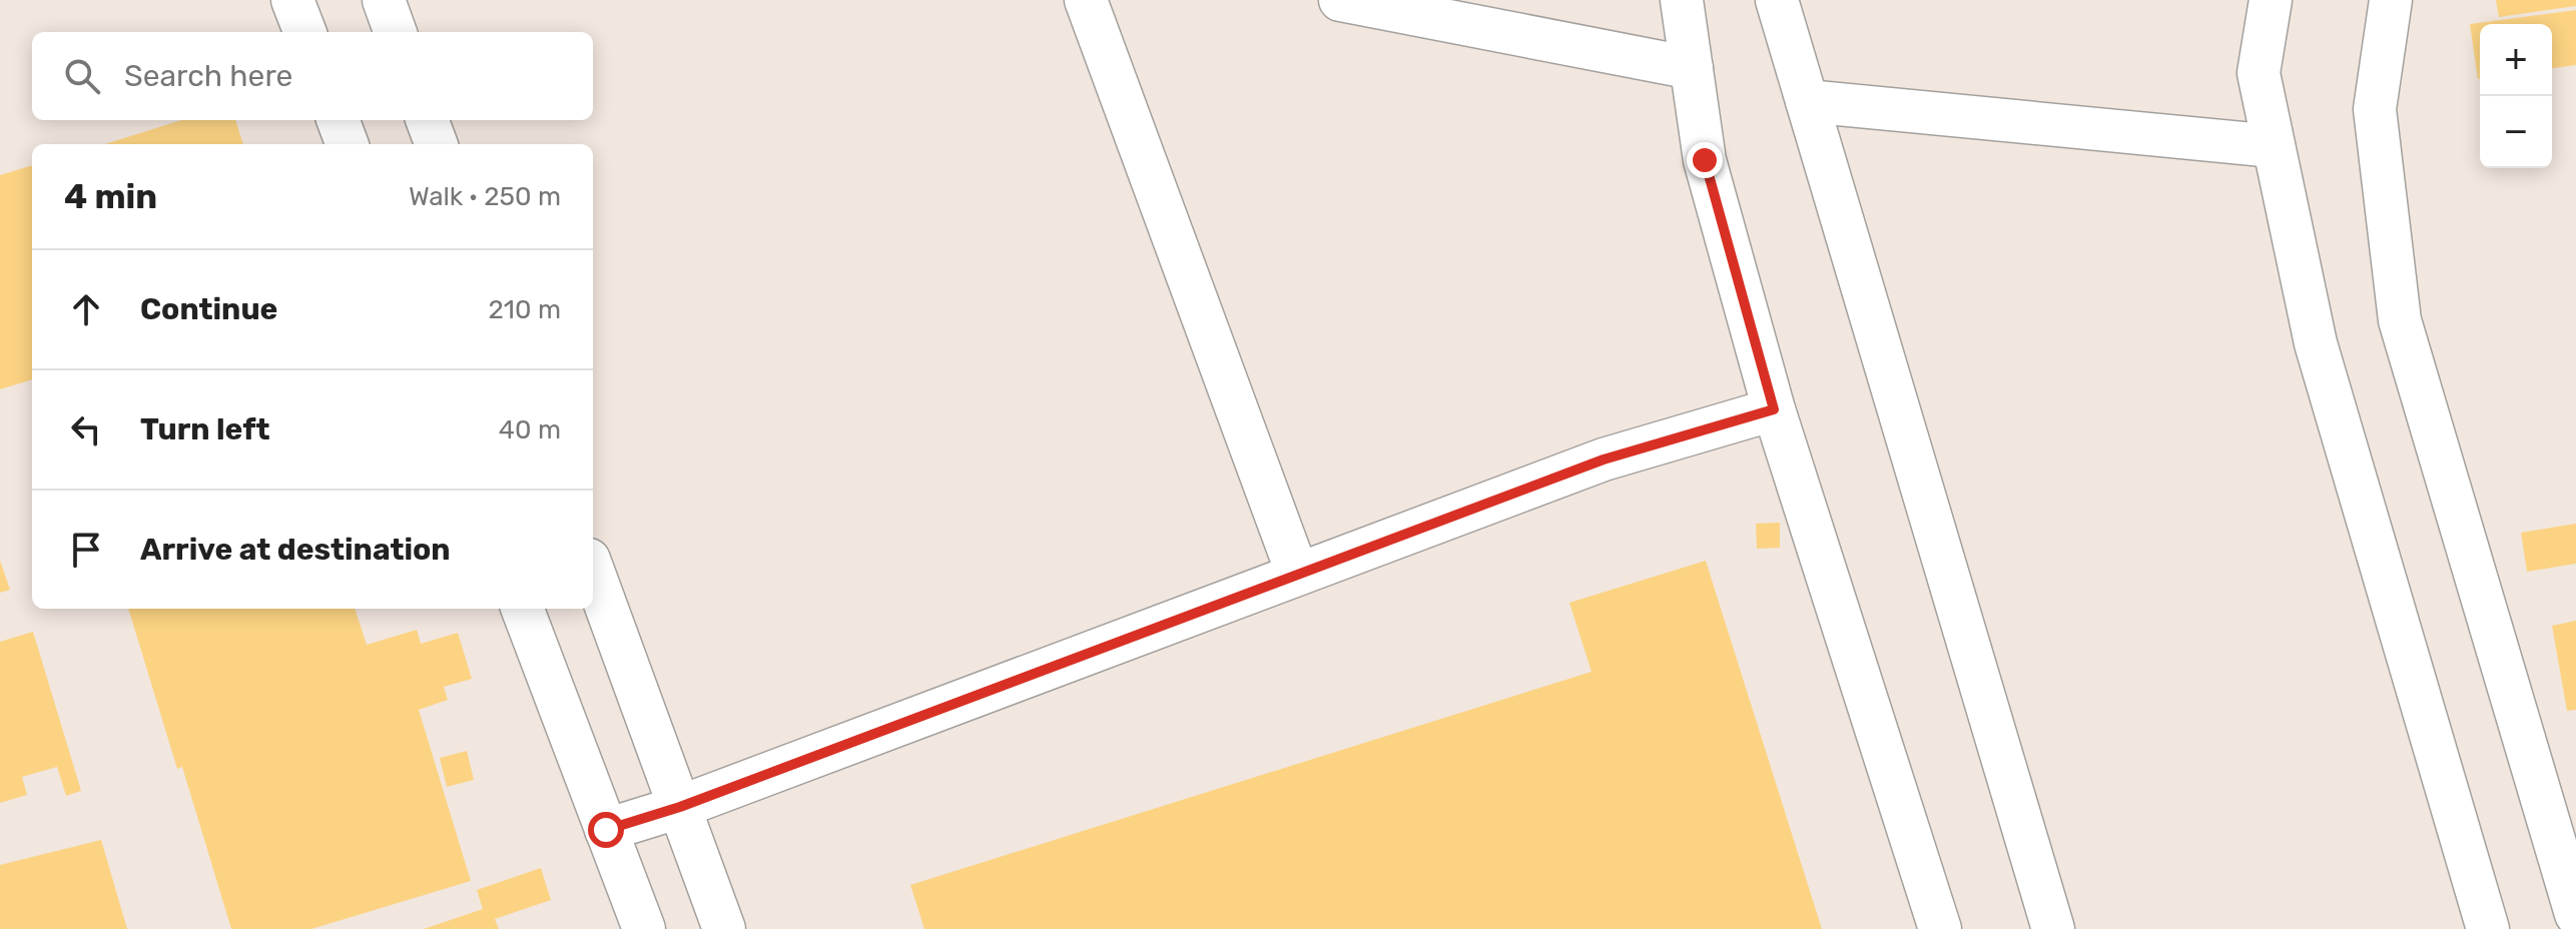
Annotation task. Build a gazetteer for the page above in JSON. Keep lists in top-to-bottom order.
{
  "page": {
    "map_buttons": ["+", "−"],
    "search": "Search here",
    "heading": ["4 min", "Walk · 250 m"],
    "list": [
      ["Continue", "210 m"],
      ["Turn left", "40 m"],
      "Arrive at destination"
    ]
  }
}
